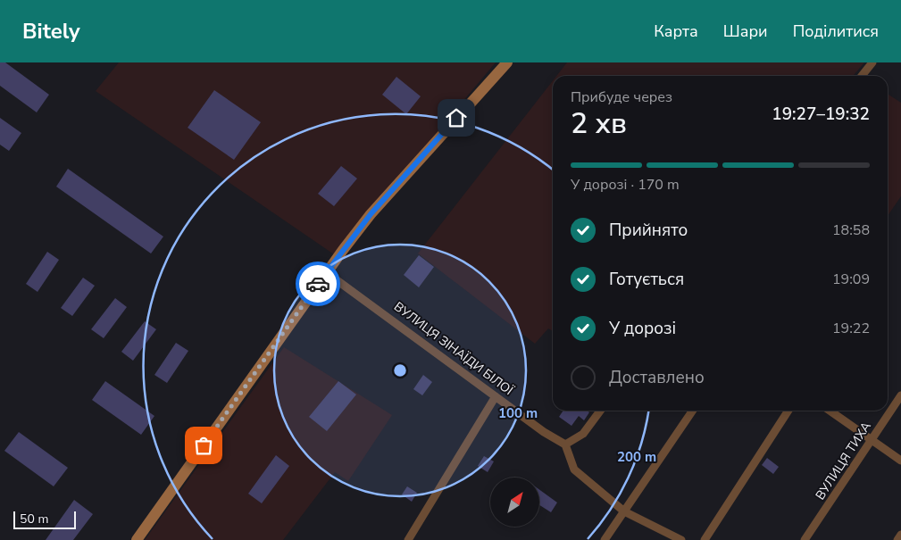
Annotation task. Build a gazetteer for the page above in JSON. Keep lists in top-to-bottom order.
{
  "streets": {
    "street": ["ВУЛИЦЯ ЗІНАЇДИ БІЛОЇ", "ВУЛИЦЯ ТИХА"]
  },
  "scale_bar": "50 m",
  "north": "top right",
  "page": {
    "header": "Bitely",
    "nav": ["Карта", "Шари", "Поділитися"],
    "heading": ["2 хв", "Прибуде через", "19:27–19:32"],
    "bar": "У дорозі · 170 m",
    "list": [
      ["Прийнято", "18:58"],
      ["Готується", "19:09"],
      ["У дорозі", "19:22"],
      "Доставлено"
    ],
    "scale": "50 m"
  },
  "rings": ["100 m", "200 m"]
}
